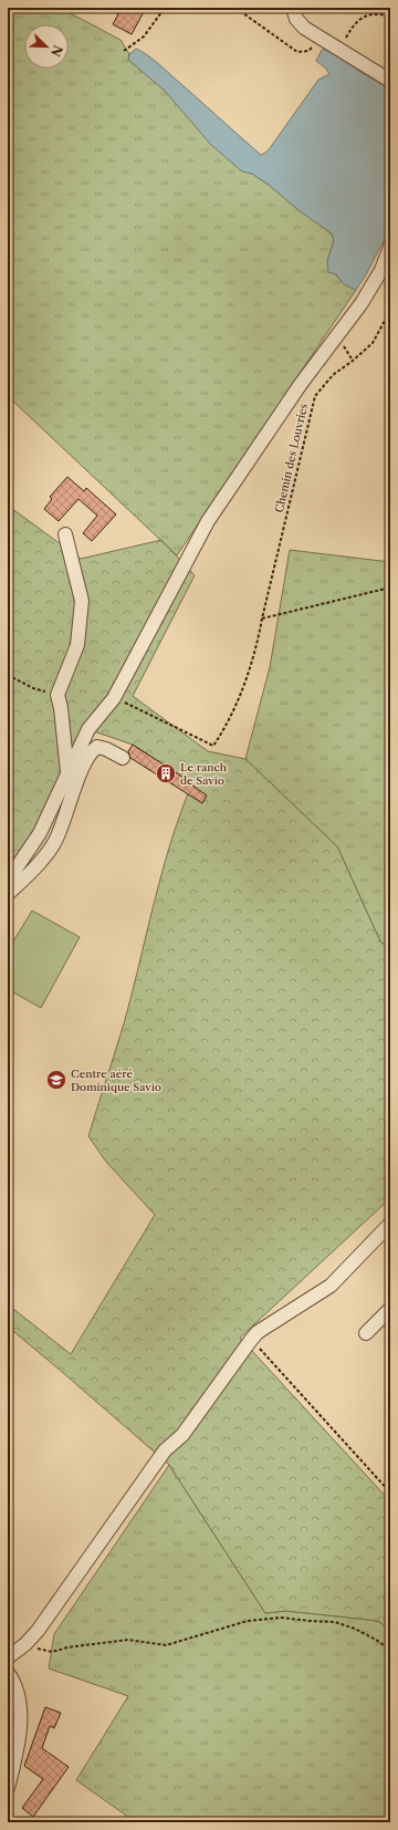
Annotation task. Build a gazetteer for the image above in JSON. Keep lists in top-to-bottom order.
{
  "streets": {
    "path": ["Chemin des Louvries"]
  },
  "places": {
    "building": ["Le ranch de Savio"],
    "school or university": ["Centre aéré Dominique Savio"]
  },
  "north": "bottom right"
}
